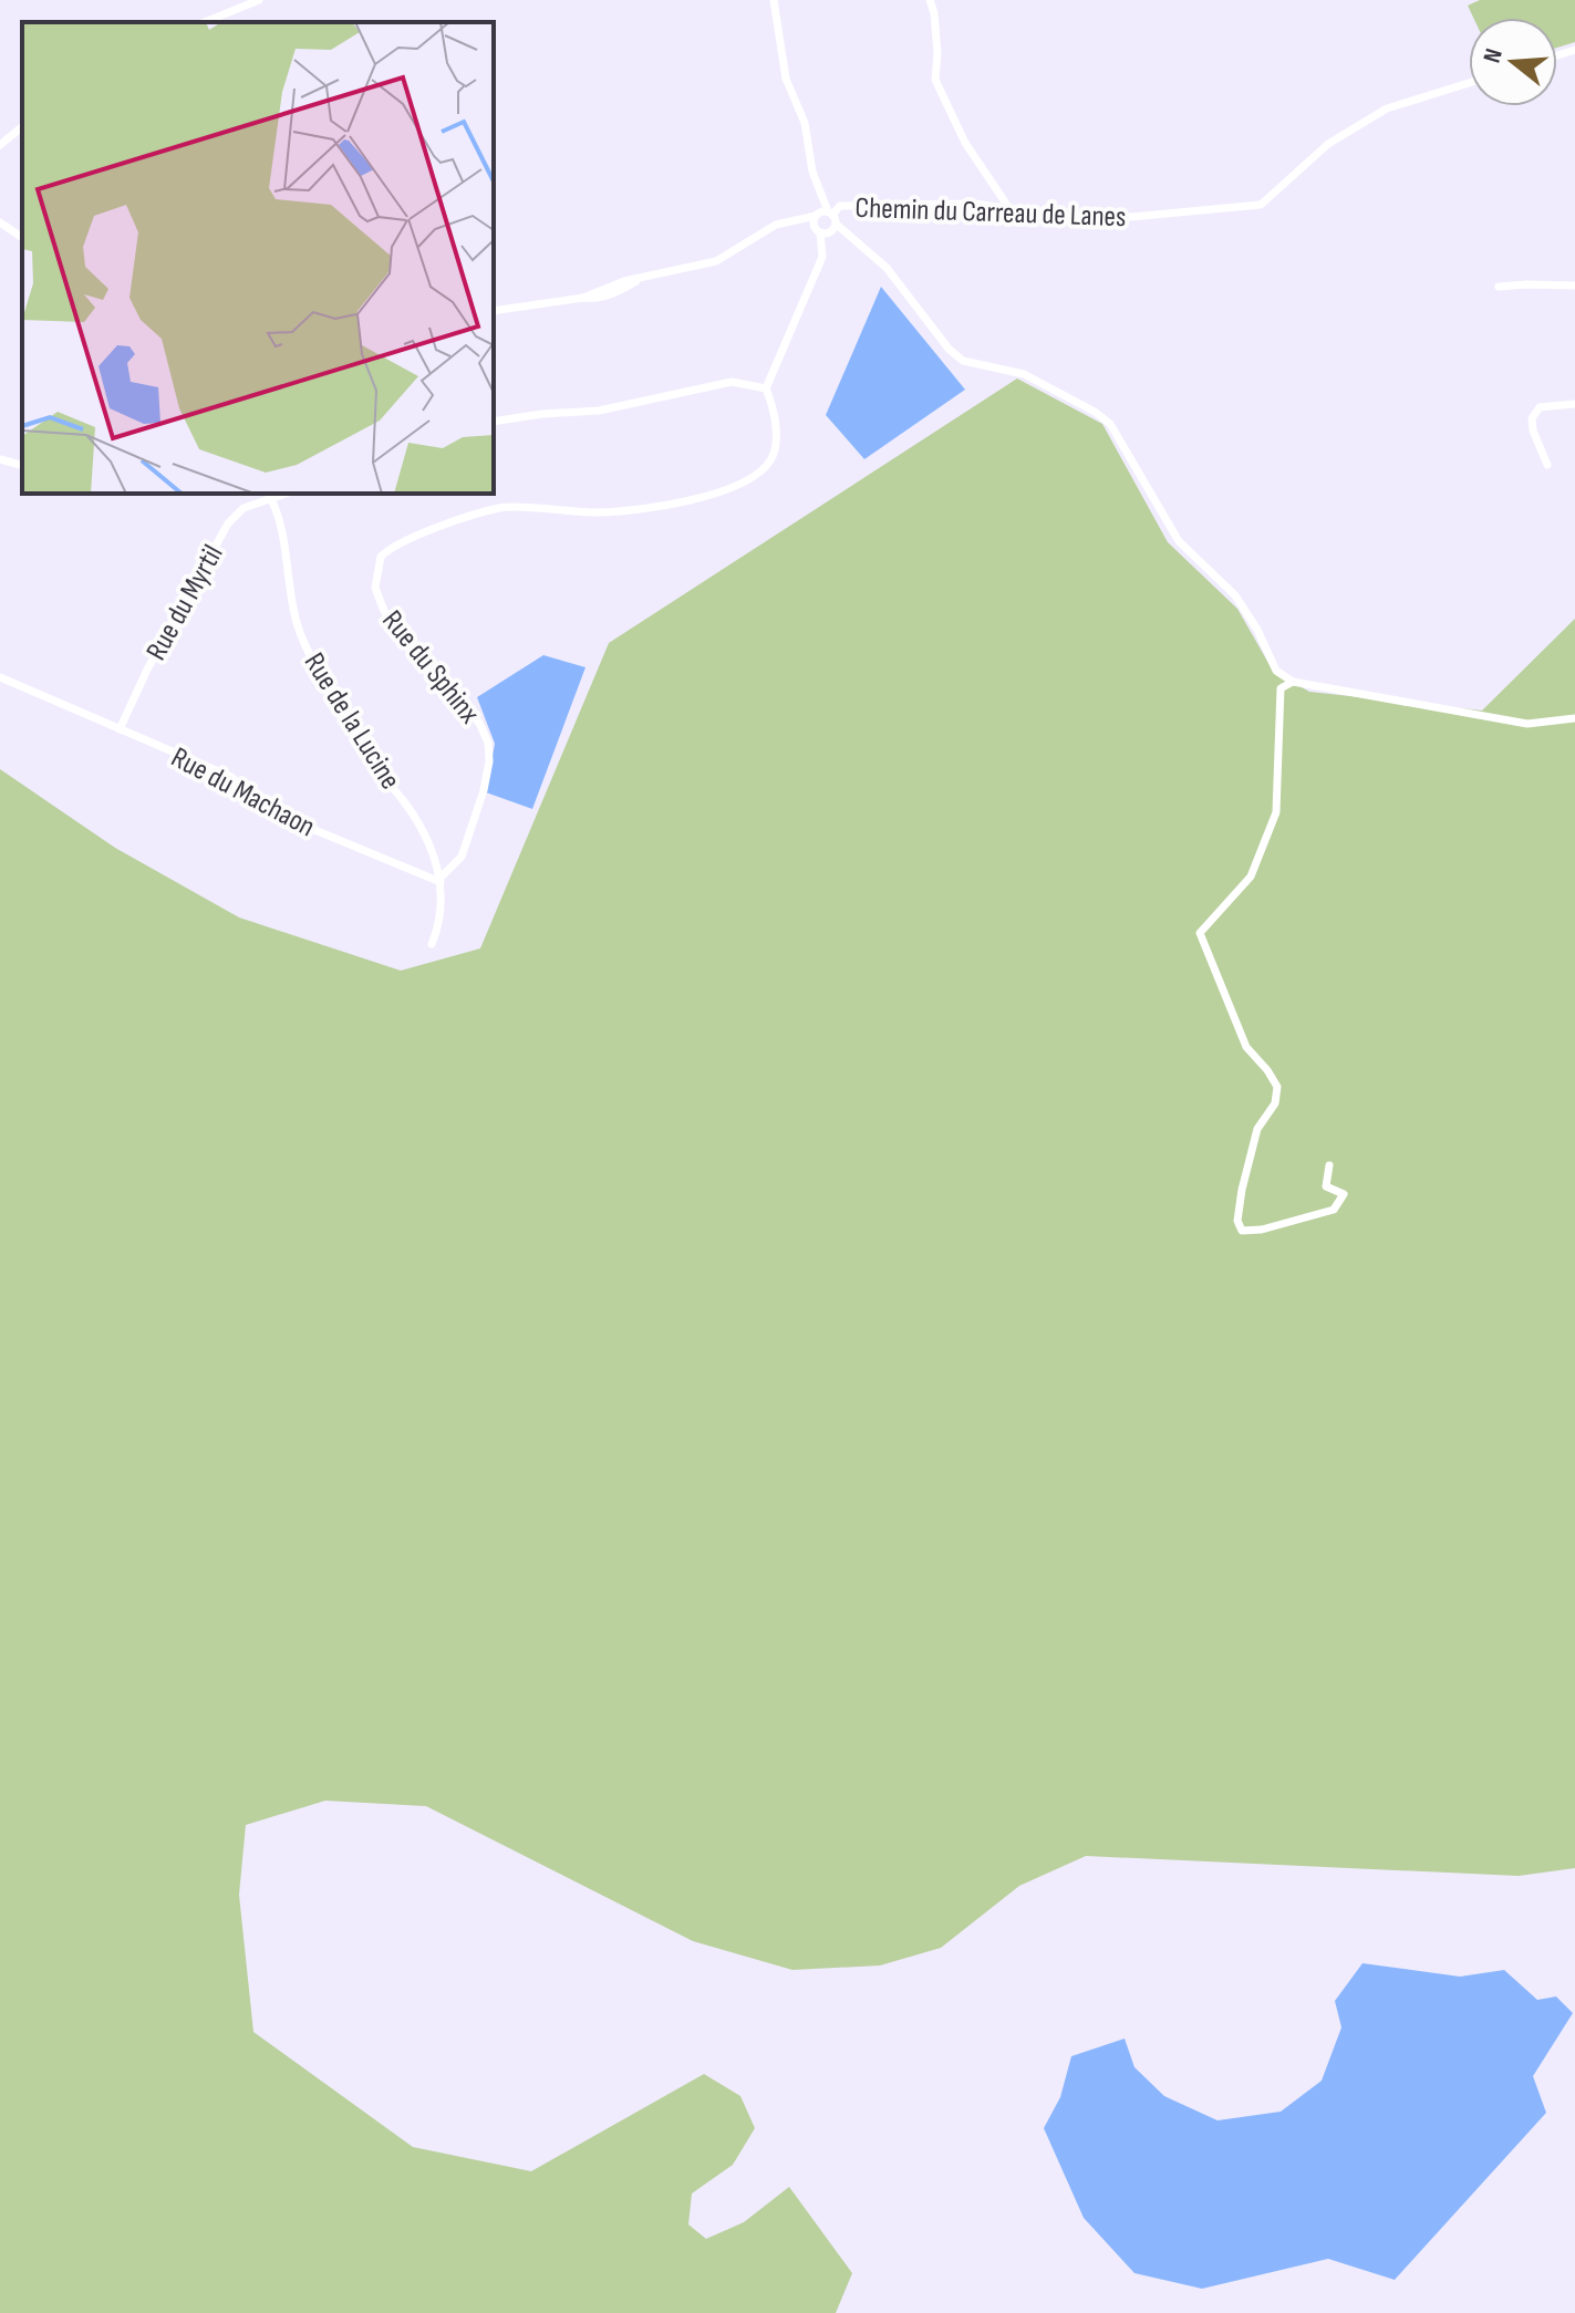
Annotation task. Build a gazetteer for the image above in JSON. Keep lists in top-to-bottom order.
{
  "streets": {
    "street": [
      "Chemin du Carreau de Lanes",
      "Rue du Myrtil",
      "Rue du Sphinx",
      "Rue de la Lucine",
      "Rue du Machaon"
    ]
  },
  "crossings": [
    ["Rue du Myrtil", "Rue de la Lucine"],
    ["Rue du Myrtil", "Rue du Machaon"],
    ["Rue du Sphinx", "Rue de la Lucine"],
    ["Rue du Sphinx", "Rue du Machaon"],
    ["Rue de la Lucine", "Rue du Machaon"]
  ],
  "north": "left"
}
